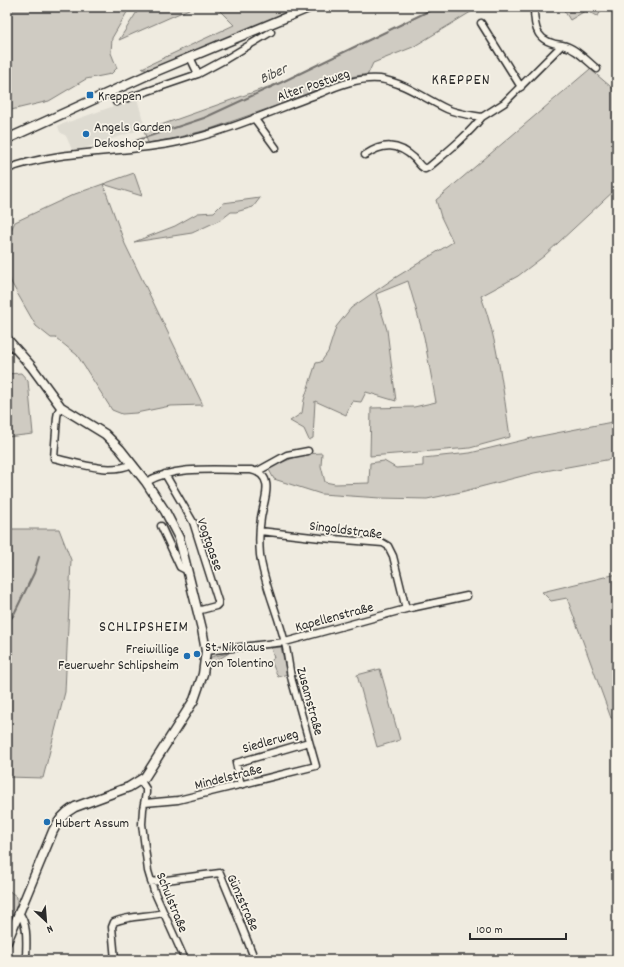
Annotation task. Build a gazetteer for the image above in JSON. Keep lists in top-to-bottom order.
{
  "streets": {
    "street": [
      "Alter Postweg",
      "Singoldstraße",
      "Vogtgasse",
      "Kapellenstraße",
      "Zusamstraße",
      "Siedlerweg",
      "Mindelstraße",
      "Schulstraße",
      "Günzstraße"
    ]
  },
  "crossings": [
    ["Singoldstraße", "Kapellenstraße"],
    ["Singoldstraße", "Zusamstraße"],
    ["Kapellenstraße", "Zusamstraße"],
    ["Zusamstraße", "Siedlerweg"],
    ["Zusamstraße", "Mindelstraße"],
    ["Siedlerweg", "Mindelstraße"],
    ["Mindelstraße", "Schulstraße"],
    ["Schulstraße", "Günzstraße"]
  ],
  "districts": ["KREPPEN", "SCHLIPSHEIM"],
  "water": ["Biber"],
  "places": {
    "transit": ["Kreppen"],
    "other": [
      "Angels Garden Dekoshop",
      "St. Nikolaus von Tolentino",
      "Freiwillige Feuerwehr Schlipsheim",
      "Hubert Assum"
    ]
  },
  "scale_bar": "100 m",
  "north": "bottom right"
}
